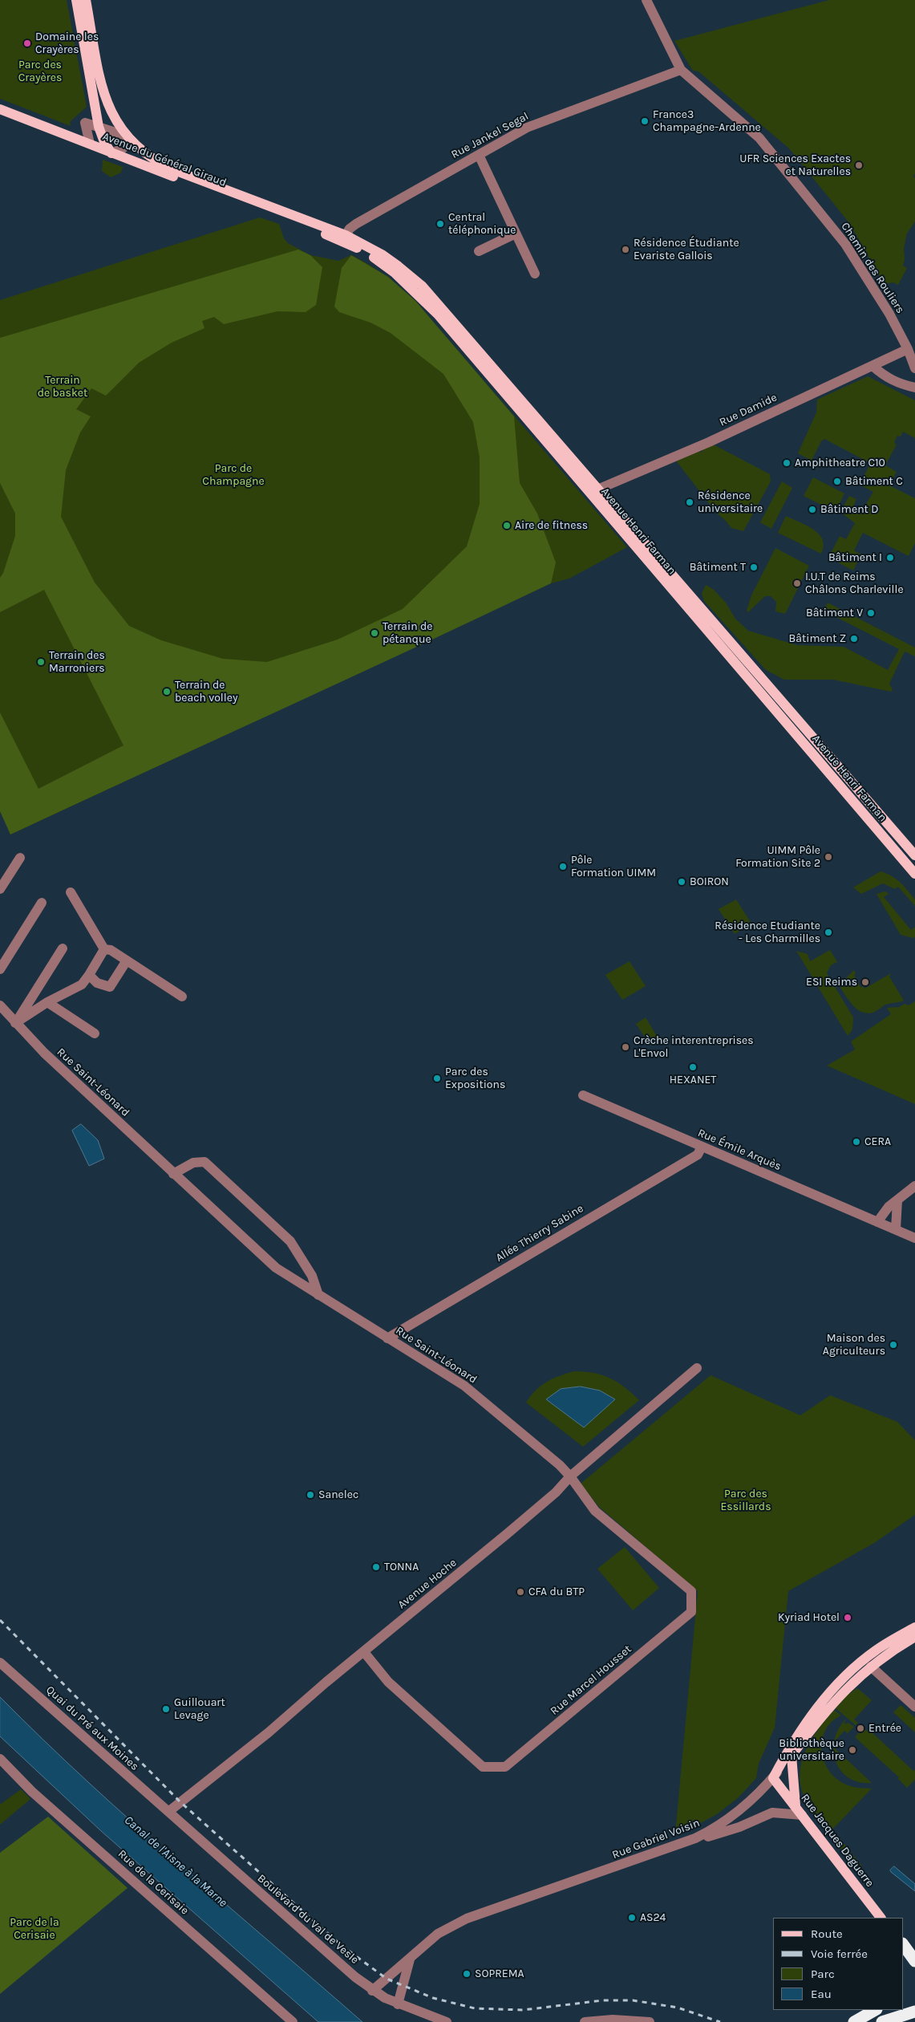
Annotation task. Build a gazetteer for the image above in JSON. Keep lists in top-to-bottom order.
{
  "streets": {
    "main road": [
      "Avenue du Général Giraud",
      "Avenue Henri Farman",
      "Rue Gabriel Voisin",
      "Rue Jacques Daguerre"
    ],
    "street": [
      "Rue Jankel Segal",
      "Chemin des Rouliers",
      "Rue Damide",
      "Rue Saint-Léonard",
      "Rue Émile Arquès",
      "Allée Thierry Sabine",
      "Avenue Hoche",
      "Rue Marcel Housset",
      "Quai du Pré aux Moines",
      "Rue de la Cerisaie",
      "Boulevard du Val de Vesle"
    ]
  },
  "crossings": [
    ["Rue Jankel Segal", "Avenue du Général Giraud"],
    ["Rue Jankel Segal", "Chemin des Rouliers"],
    ["Avenue du Général Giraud", "Avenue Henri Farman"],
    ["Chemin des Rouliers", "Rue Damide"],
    ["Rue Damide", "Avenue Henri Farman"],
    ["Rue Saint-Léonard", "Allée Thierry Sabine"],
    ["Rue Saint-Léonard", "Avenue Hoche"],
    ["Rue Saint-Léonard", "Rue Marcel Housset"],
    ["Rue Émile Arquès", "Allée Thierry Sabine"],
    ["Avenue Hoche", "Rue Marcel Housset"],
    ["Avenue Hoche", "Quai du Pré aux Moines"],
    ["Avenue Hoche", "Boulevard du Val de Vesle"],
    ["Quai du Pré aux Moines", "Boulevard du Val de Vesle"],
    ["Rue Gabriel Voisin", "Rue Jacques Daguerre"],
    ["Rue Gabriel Voisin", "Boulevard du Val de Vesle"]
  ],
  "water": ["Canal de l'Aisne à la Marne"],
  "parks": [
    "Parc des Crayères",
    "Terrain de basket",
    "Parc de Champagne",
    "Parc des Essillards",
    "Parc de la Cerisaie"
  ],
  "places": [
    "Domaine les Crayères",
    "France3 Champagne-Ardenne",
    "UFR Sciences Exactes et Naturelles",
    "Central téléphonique",
    "Résidence Étudiante Evariste Gallois",
    "Amphitheatre C10",
    "Bâtiment C",
    "Résidence universitaire",
    "Bâtiment D",
    "Aire de fitness",
    "Bâtiment I",
    "Bâtiment T",
    "I.U.T de Reims Châlons Charleville",
    "Bâtiment V",
    "Terrain de pétanque",
    "Bâtiment Z",
    "Terrain des Marroniers",
    "Terrain de beach volley",
    "UIMM Pôle Formation Site 2",
    "Pôle Formation UIMM",
    "BOIRON",
    "Résidence Etudiante - Les Charmilles",
    "ESI Reims",
    "Crèche interentreprises L'Envol",
    "HEXANET",
    "Parc des Expositions",
    "CERA",
    "Maison des Agriculteurs",
    "Sanelec",
    "TONNA",
    "CFA du BTP",
    "Kyriad Hotel",
    "Guillouart Levage",
    "Entrée",
    "Bibliothèque universitaire",
    "AS24",
    "SOPREMA"
  ],
  "legend": [
    "Route",
    "Voie ferrée",
    "Parc",
    "Eau"
  ]
}
